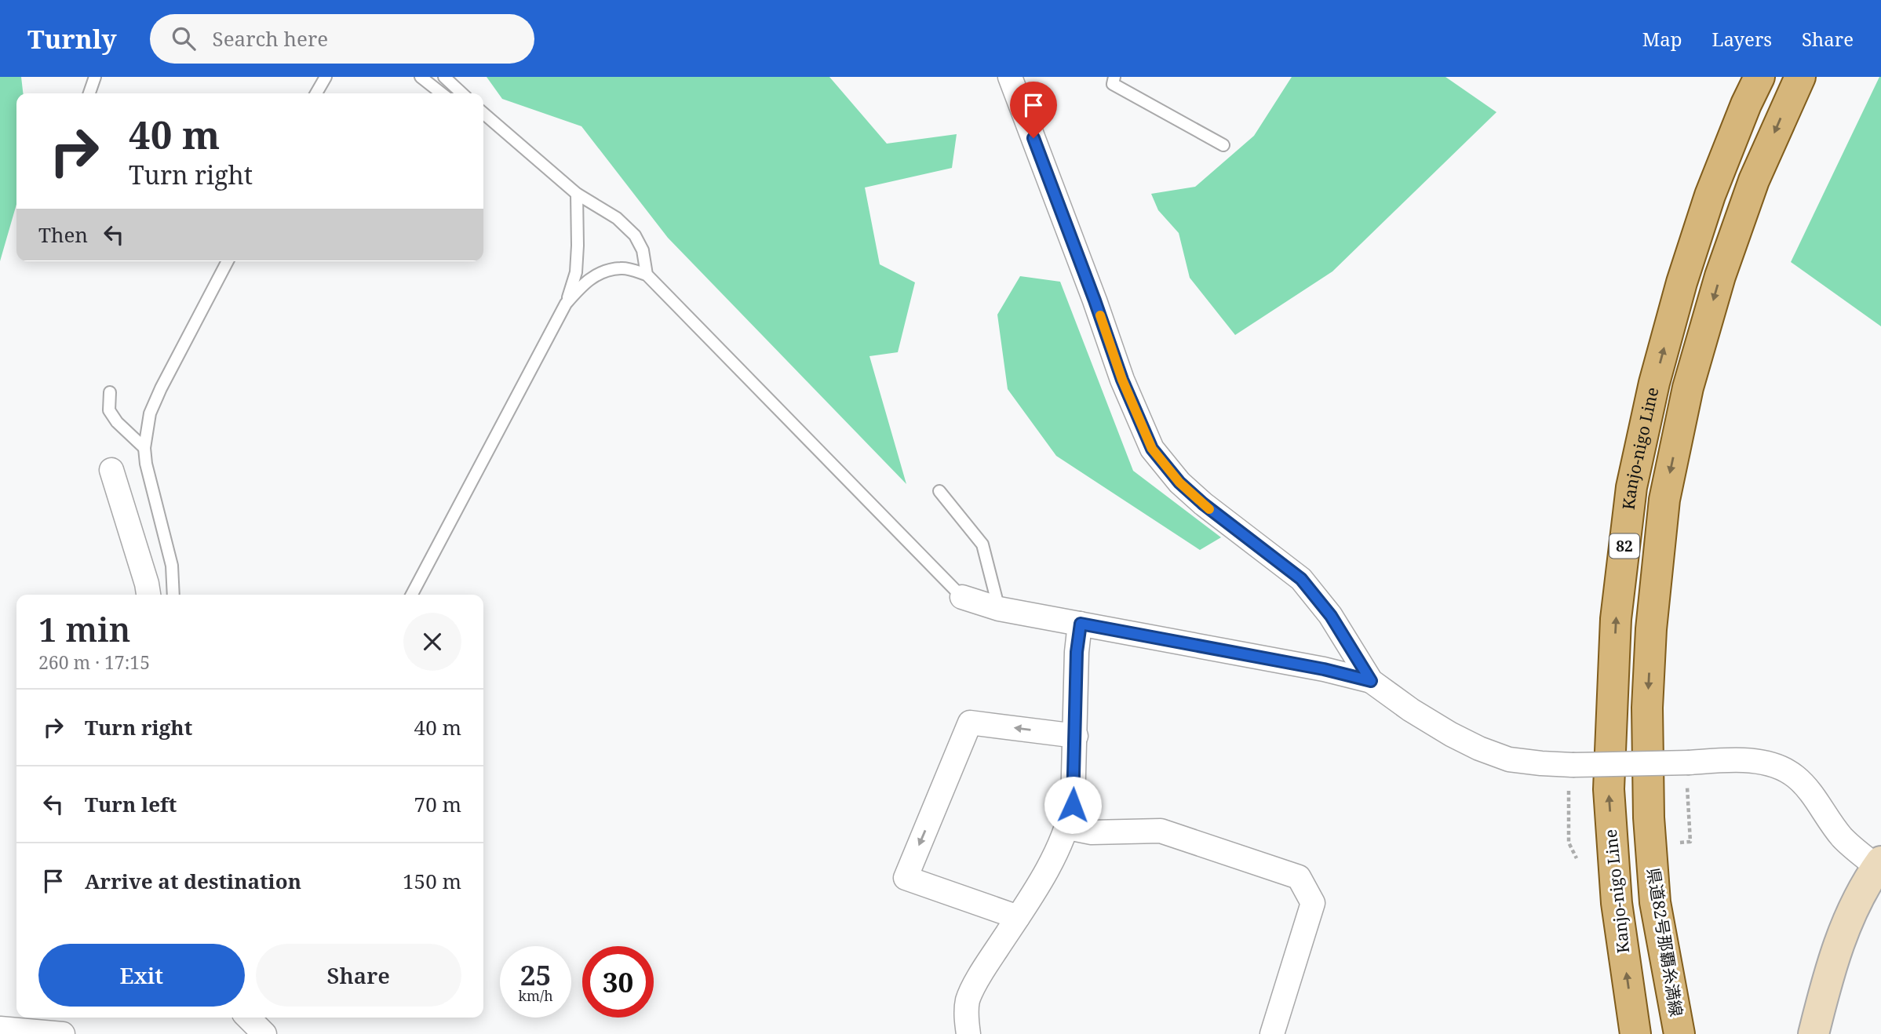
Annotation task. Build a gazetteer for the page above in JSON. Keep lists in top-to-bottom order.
{
  "streets": {
    "main road": ["Kanjo-nigo Line", "82", "県道82号那覇糸満線"]
  },
  "crossings": [
    ["Kanjo-nigo Line", "県道82号那覇糸満線"]
  ],
  "page": {
    "header": "Turnly",
    "search": "Search here",
    "nav": ["Map", "Layers", "Share"],
    "turn": ["40 m", "Turn right"],
    "then": "Then",
    "heading": ["1 min", "260 m · 17:15"],
    "list": [
      {
        "name": "Turn right",
        "value": "40 m"
      },
      {
        "name": "Turn left",
        "value": "70 m"
      },
      {
        "name": "Arrive at destination",
        "value": "150 m"
      }
    ],
    "buttons": ["Exit", "Share"],
    "speed": "25 km/h",
    "limit": "30"
  }
}
